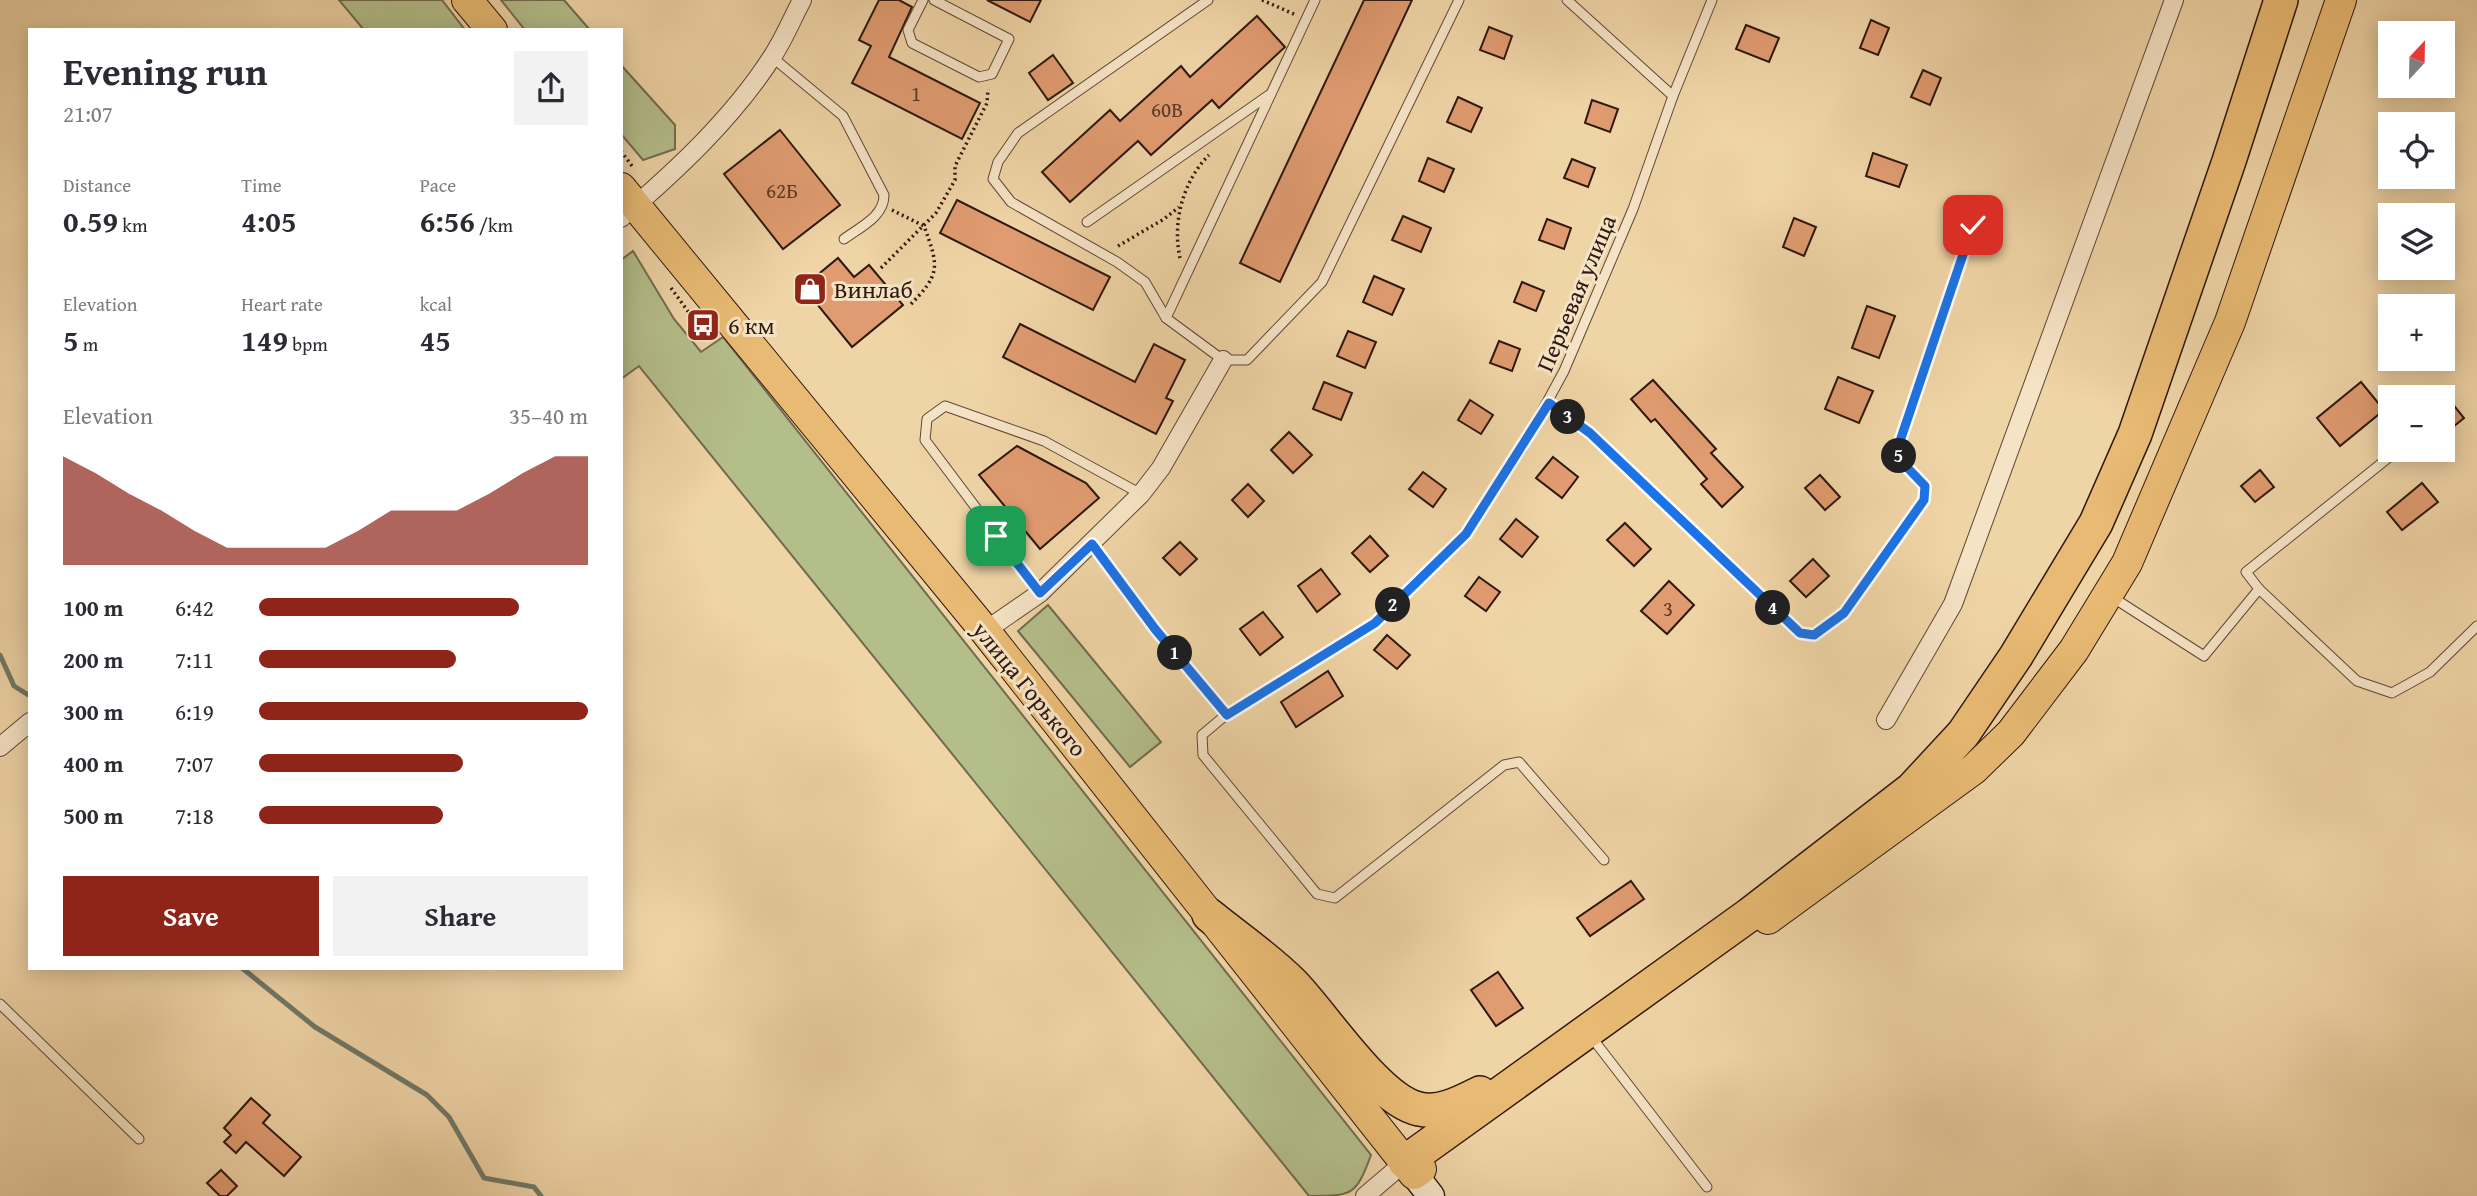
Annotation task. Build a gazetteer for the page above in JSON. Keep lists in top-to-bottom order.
{
  "streets": {
    "main road": ["улица Горького"],
    "lane": ["Перьевая улица"]
  },
  "places": {
    "shop": ["Винлаб"],
    "bus stop": ["6 км"]
  },
  "house_numbers": [
    "1",
    "60В",
    "62Б",
    "3"
  ],
  "north": "top",
  "page": {
    "map_buttons": ["+", "−"],
    "heading": ["Evening run", "21:07"],
    "stats": [
      ["Distance", "0.59 km"],
      ["Time", "4:05"],
      ["Pace", "6:56 /km"],
      ["Elevation", "5 m"],
      ["Heart rate", "149 bpm"],
      ["kcal", "45"]
    ],
    "chart": ["Elevation", "35–40 m"],
    "pins": [
      "3",
      "5",
      "2",
      "4",
      "1"
    ],
    "list": [
      {
        "name": "100 m",
        "note": "6:42"
      },
      {
        "name": "200 m",
        "note": "7:11"
      },
      {
        "name": "300 m",
        "note": "6:19"
      },
      {
        "name": "400 m",
        "note": "7:07"
      },
      {
        "name": "500 m",
        "note": "7:18"
      }
    ],
    "buttons": ["Save", "Share"]
  }
}
